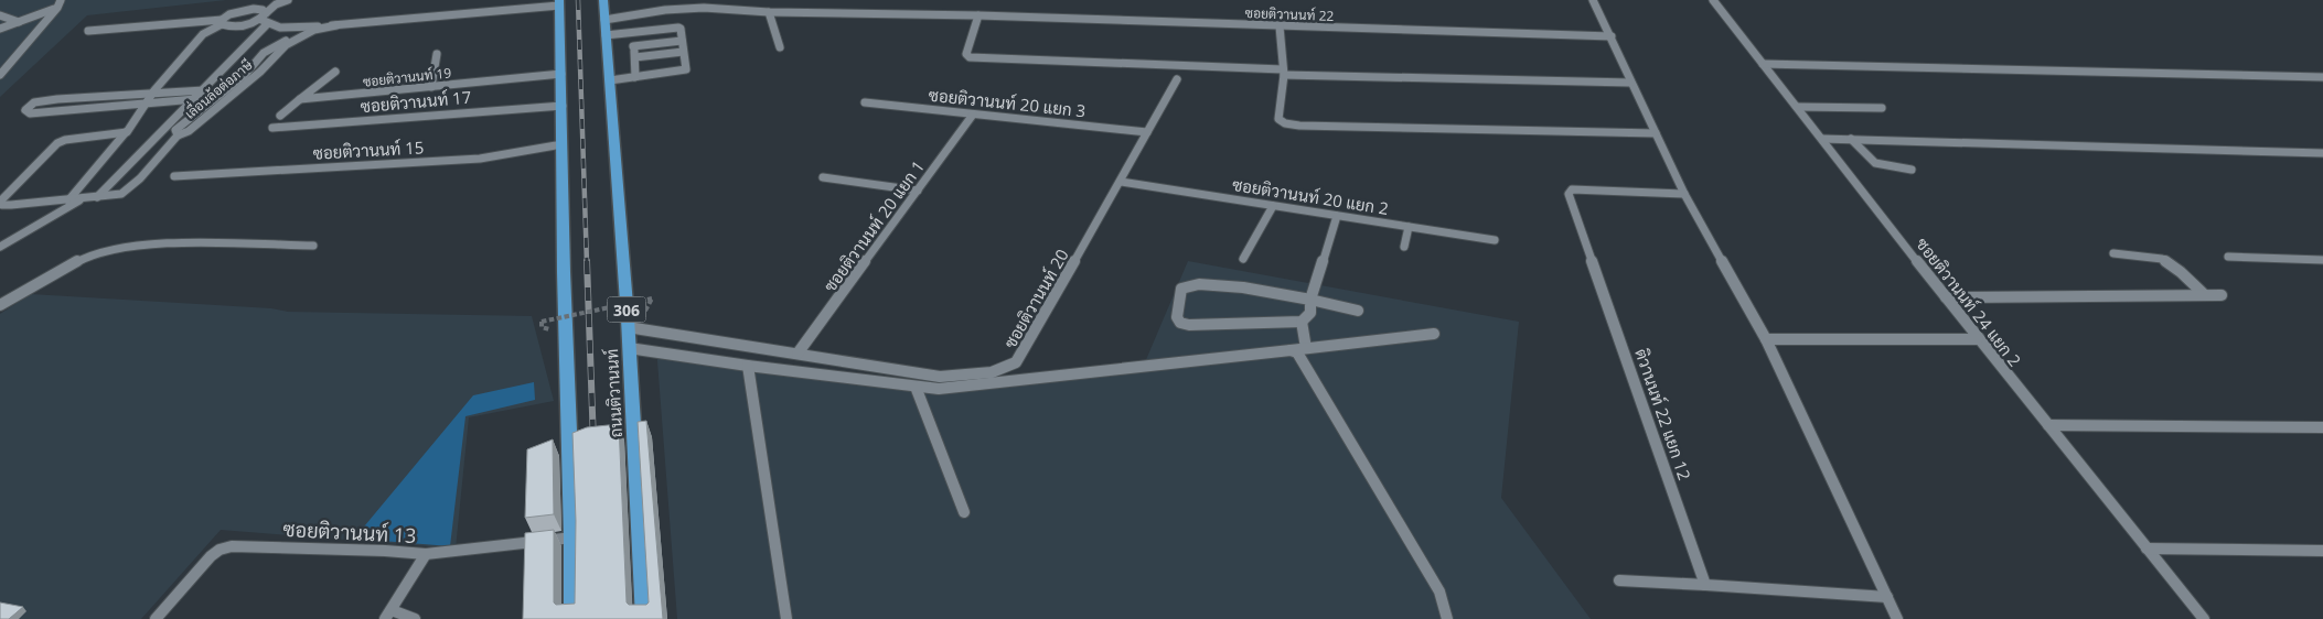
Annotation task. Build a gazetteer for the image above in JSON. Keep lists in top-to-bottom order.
{
  "streets": {
    "main road": ["306", "ถนนติวานนท์"],
    "street": [
      "ซอยติวานนท์ 22",
      "ซอยติวานนท์ 19",
      "เลื่อนล้อต่อภาษี",
      "ซอยติวานนท์ 17",
      "ซอยติวานนท์ 20 แยก 3",
      "ซอยติวานนท์ 15",
      "ซอยติวานนท์ 20 แยก 2",
      "ซอยติวานนท์ 20 แยก 1",
      "ซอยติวานนท์ 20",
      "ซอยติวานนท์ 24 แยก 2",
      "ติวานนท์ 22 แยก 12",
      "ซอยติวานนท์ 13"
    ]
  },
  "crossings": [
    ["ซอยติวานนท์ 22", "ถนนติวานนท์"],
    ["ซอยติวานนท์ 20 แยก 3", "ซอยติวานนท์ 20 แยก 1"],
    ["ซอยติวานนท์ 20 แยก 3", "ซอยติวานนท์ 20"],
    ["ซอยติวานนท์ 20 แยก 2", "ซอยติวานนท์ 20"],
    ["ซอยติวานนท์ 20 แยก 1", "ซอยติวานนท์ 20"],
    ["ซอยติวานนท์ 20", "ถนนติวานนท์"]
  ]
}
